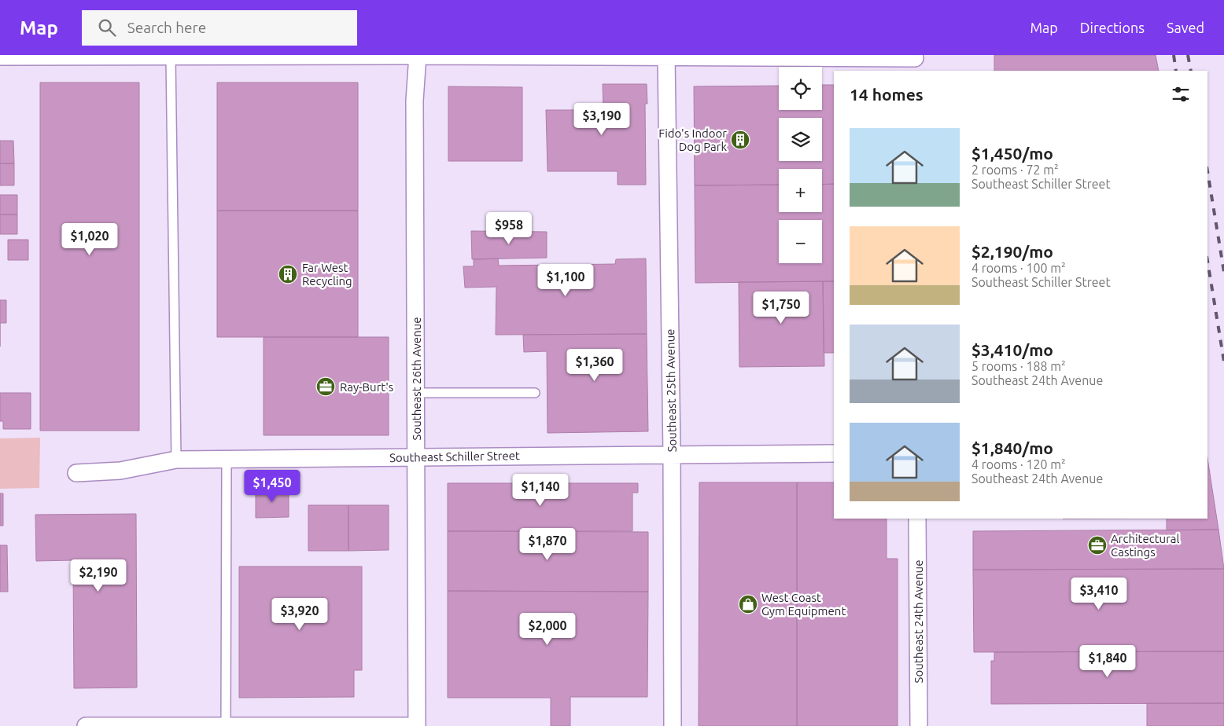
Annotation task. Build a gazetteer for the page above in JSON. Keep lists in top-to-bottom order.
{
  "streets": {
    "street": [
      "Southeast 26th Avenue",
      "Southeast 25th Avenue",
      "Southeast Schiller Street",
      "Southeast 24th Avenue"
    ]
  },
  "crossings": [
    ["Southeast 26th Avenue", "Southeast Schiller Street"],
    ["Southeast 25th Avenue", "Southeast Schiller Street"]
  ],
  "places": {
    "building": ["Fido's Indoor Dog Park", "Far West Recycling"],
    "office": ["Ray-Burt's", "Architectural Castings"],
    "shop": ["West Coast Gym Equipment"]
  },
  "page": {
    "header": "Map",
    "search": "Search here",
    "nav": ["Map", "Directions", "Saved"],
    "map_buttons": ["+", "−"],
    "heading": "14 homes",
    "price": [
      "$3,190",
      "$958",
      "$1,020",
      "$1,100",
      "$1,750",
      "$1,360",
      "$1,450",
      "$1,140",
      "$1,870",
      "$2,190",
      "$3,410",
      "$3,920",
      "$2,000",
      "$1,840"
    ],
    "list": [
      {
        "name": "$1,450/mo",
        "note": "2 rooms · 72 m² · Southeast Schiller Street"
      },
      {
        "name": "$2,190/mo",
        "note": "4 rooms · 100 m² · Southeast Schiller Street"
      },
      {
        "name": "$3,410/mo",
        "note": "5 rooms · 188 m² · Southeast 24th Avenue"
      },
      {
        "name": "$1,840/mo",
        "note": "4 rooms · 120 m² · Southeast 24th Avenue"
      }
    ]
  }
}
